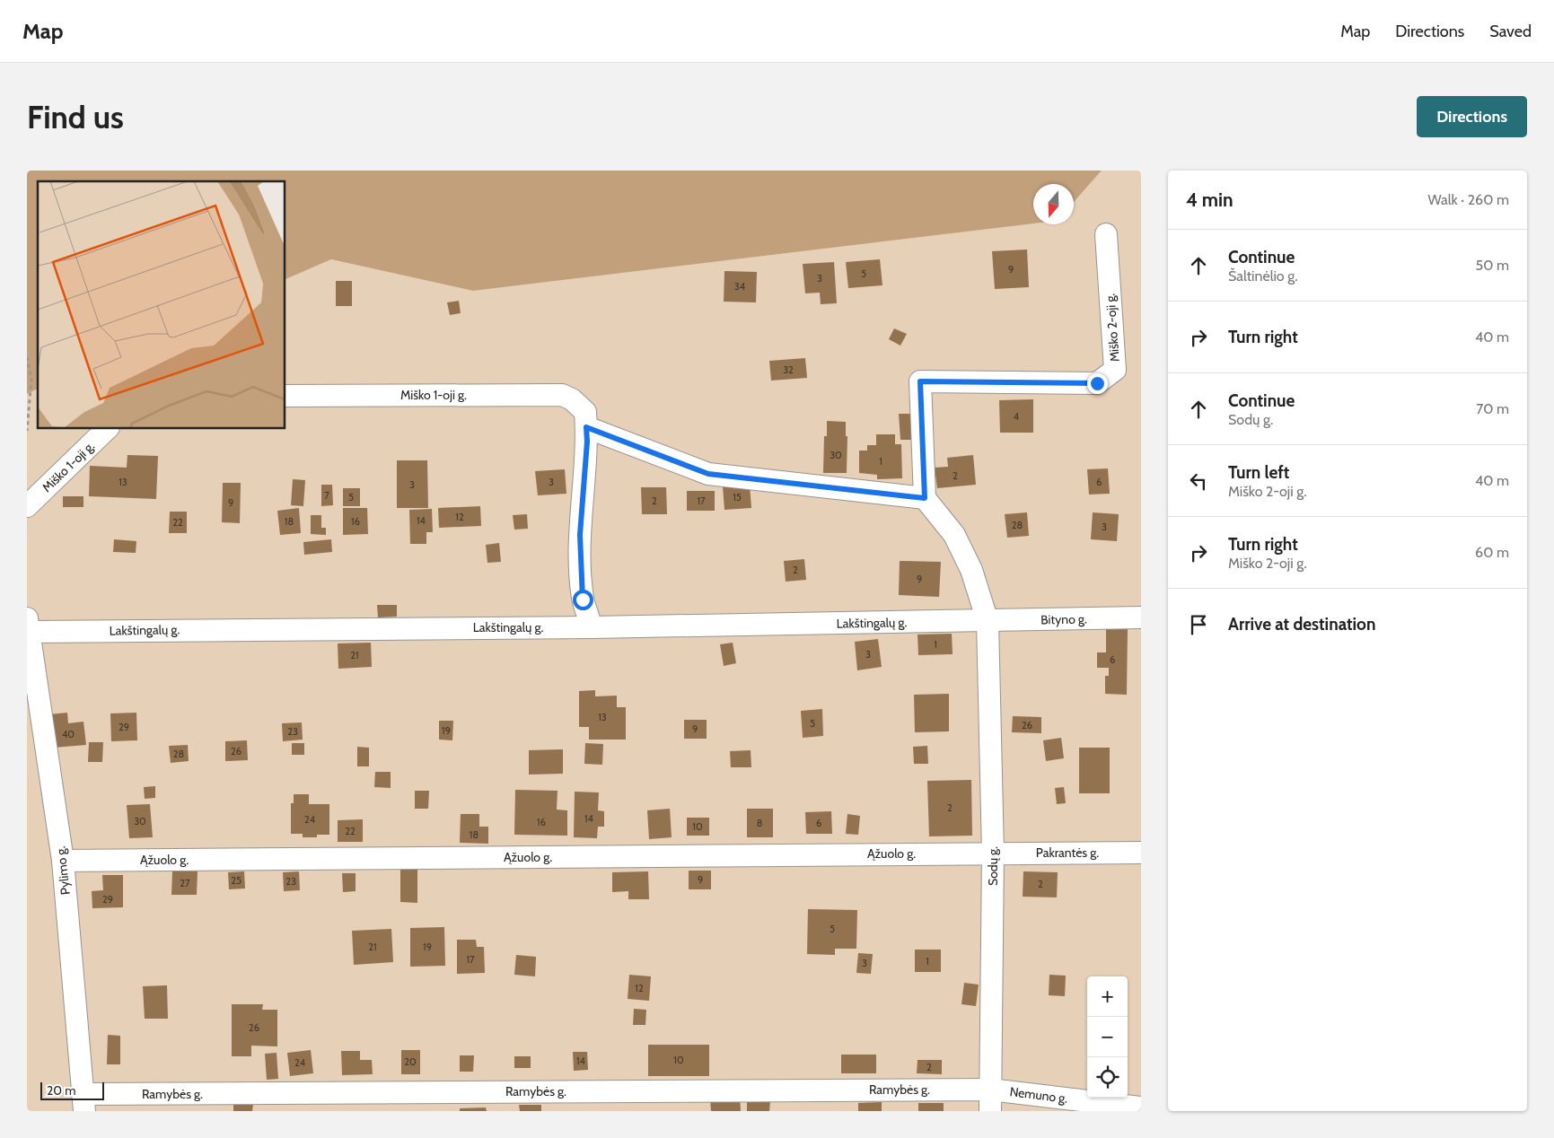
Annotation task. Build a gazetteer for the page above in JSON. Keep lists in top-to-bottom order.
{
  "streets": {
    "street": [
      "Miško 2-oji g.",
      "Miško 1-oji g.",
      "Bityno g.",
      "Lakštingalų g.",
      "Pakrantės g.",
      "Ąžuolo g.",
      "Sodų g.",
      "Pylimo g.",
      "Ramybės g.",
      "Nemuno g."
    ]
  },
  "crossings": [
    ["Bityno g.", "Lakštingalų g."],
    ["Bityno g.", "Sodų g."],
    ["Lakštingalų g.", "Sodų g."],
    ["Lakštingalų g.", "Pylimo g."],
    ["Pakrantės g.", "Ąžuolo g."],
    ["Pakrantės g.", "Sodų g."],
    ["Ąžuolo g.", "Sodų g."],
    ["Ąžuolo g.", "Pylimo g."],
    ["Sodų g.", "Ramybės g."],
    ["Sodų g.", "Nemuno g."],
    ["Pylimo g.", "Ramybės g."],
    ["Ramybės g.", "Nemuno g."]
  ],
  "house_numbers": [
    "9",
    "5",
    "3",
    "34",
    "32",
    "4",
    "30",
    "1",
    "2",
    "13",
    "3",
    "6",
    "3",
    "7",
    "5",
    "15",
    "2",
    "17",
    "9",
    "12",
    "14",
    "18",
    "16",
    "22",
    "28",
    "3",
    "2",
    "9",
    "1",
    "3",
    "21",
    "6",
    "13",
    "5",
    "26",
    "29",
    "9",
    "19",
    "23",
    "40",
    "26",
    "28",
    "2",
    "14",
    "24",
    "30",
    "16",
    "8",
    "6",
    "10",
    "22",
    "18",
    "9",
    "25",
    "23",
    "27",
    "2",
    "29",
    "5",
    "21",
    "19",
    "17",
    "1",
    "3",
    "12",
    "26",
    "10",
    "14",
    "20",
    "24",
    "2"
  ],
  "scale_bar": "20 m",
  "north": "bottom",
  "page": {
    "header": "Map",
    "nav": ["Map", "Directions", "Saved"],
    "buttons": "Directions",
    "title": "Find us",
    "heading": ["4 min", "Walk · 260 m"],
    "list": [
      ["Continue", "Šaltinėlio g.", "50 m"],
      ["Turn right", "40 m"],
      ["Continue", "Sodų g.", "70 m"],
      ["Turn left", "Miško 2-oji g.", "40 m"],
      ["Turn right", "Miško 2-oji g.", "60 m"],
      "Arrive at destination"
    ],
    "map_buttons": ["+", "−"],
    "scale": "20 m"
  }
}
